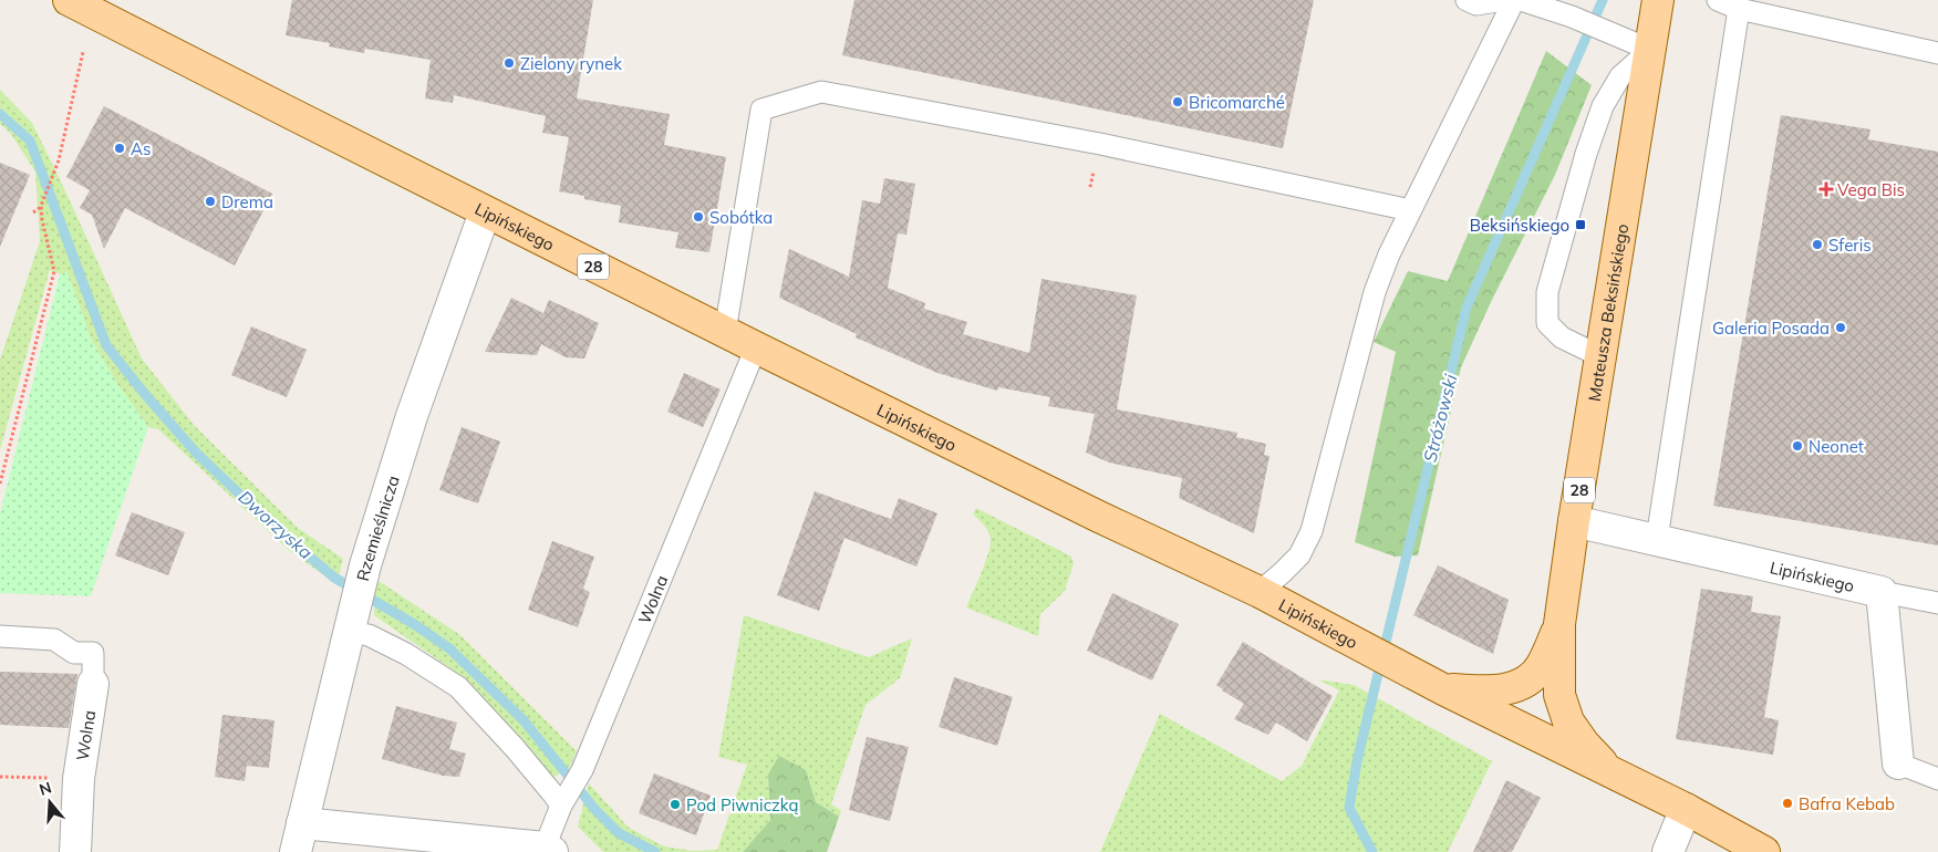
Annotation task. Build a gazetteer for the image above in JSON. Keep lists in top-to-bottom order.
{
  "streets": {
    "main road": ["Lipińskiego", "28", "Mateusza Beksińskiego"],
    "street": ["Rzemieślnicza", "Wolna"]
  },
  "crossings": [
    ["Lipińskiego", "Mateusza Beksińskiego"],
    ["Lipińskiego", "Rzemieślnicza"],
    ["Lipińskiego", "Wolna"],
    ["Rzemieślnicza", "Wolna"]
  ],
  "water": ["Stróżowski", "Dworzyska"],
  "places": {
    "other": [
      "Zielony rynek",
      "Bricomarché",
      "As",
      "Drema",
      "Sobótka",
      "Sferis",
      "Galeria Posada",
      "Neonet",
      "Bafra Kebab",
      "Pod Piwniczką"
    ],
    "health": ["Vega Bis"],
    "transit": ["Beksińskiego"]
  },
  "north": "top"
}
